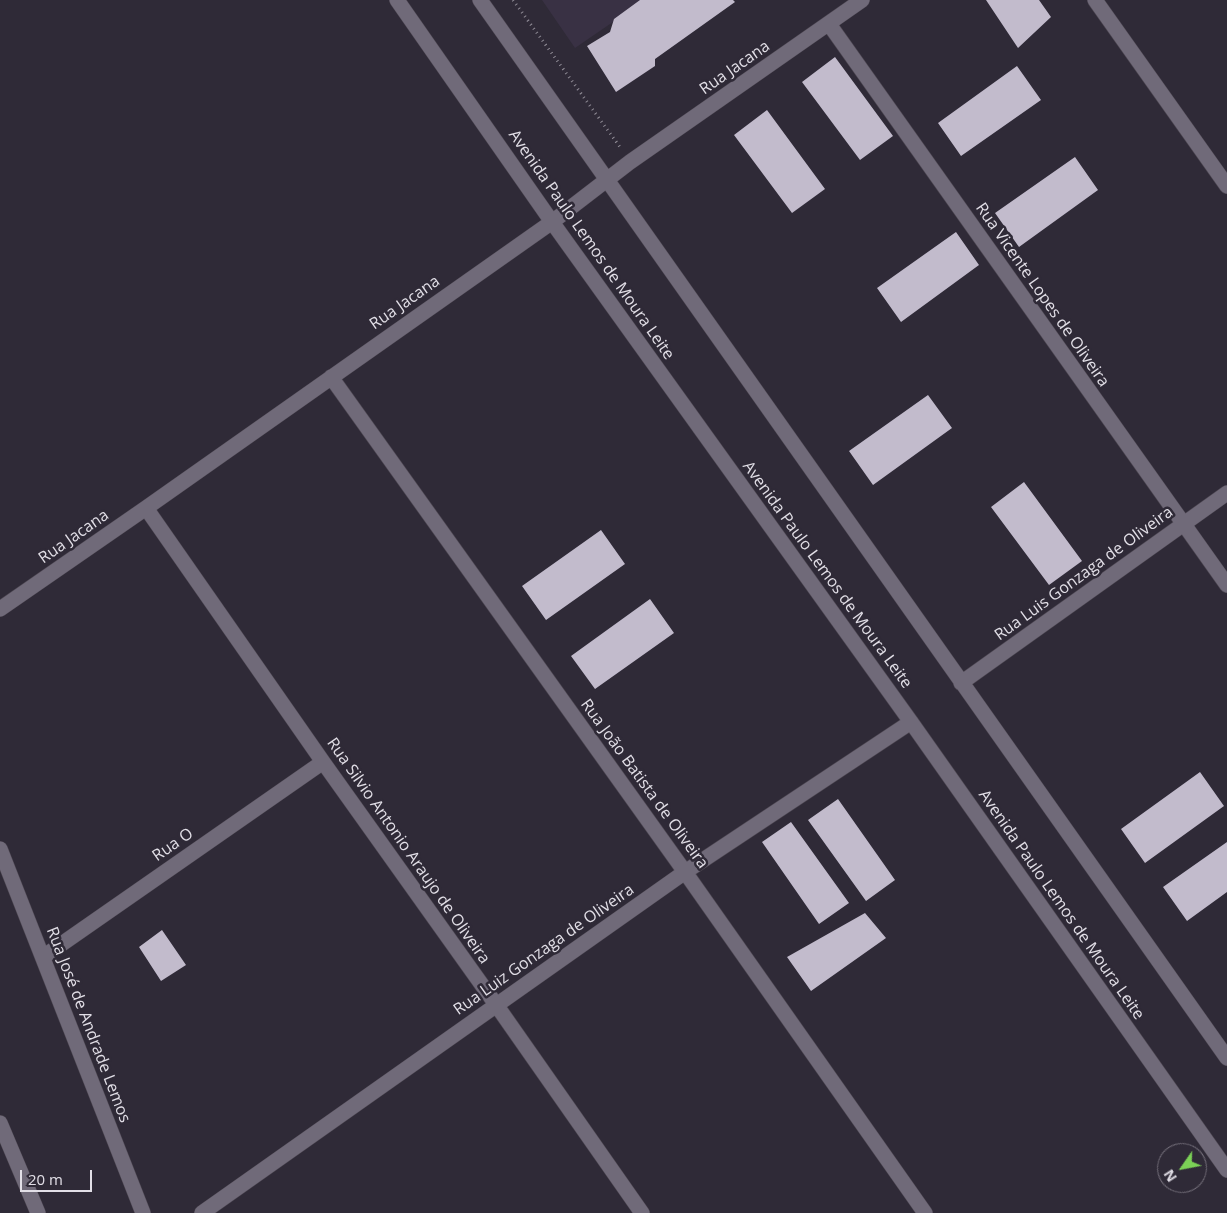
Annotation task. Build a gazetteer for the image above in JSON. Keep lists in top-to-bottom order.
{
  "streets": {
    "street": [
      "Rua Jacana",
      "Avenida Paulo Lemos de Moura Leite",
      "Rua Vicente Lopes de Oliveira",
      "Rua Luis Gonzaga de Oliveira",
      "Rua João Batista de Oliveira",
      "Rua O",
      "Rua Silvio Antonio Araujo de Oliveira",
      "Rua Luiz Gonzaga de Oliveira",
      "Rua José de Andrade Lemos"
    ]
  },
  "crossings": [
    ["Rua Jacana", "Avenida Paulo Lemos de Moura Leite"],
    ["Rua Jacana", "Rua Vicente Lopes de Oliveira"],
    ["Rua Jacana", "Rua João Batista de Oliveira"],
    ["Rua Jacana", "Rua Silvio Antonio Araujo de Oliveira"],
    ["Avenida Paulo Lemos de Moura Leite", "Rua Luiz Gonzaga de Oliveira"],
    ["Rua Vicente Lopes de Oliveira", "Rua Luis Gonzaga de Oliveira"],
    ["Rua João Batista de Oliveira", "Rua Luiz Gonzaga de Oliveira"],
    ["Rua O", "Rua Silvio Antonio Araujo de Oliveira"],
    ["Rua O", "Rua José de Andrade Lemos"],
    ["Rua Silvio Antonio Araujo de Oliveira", "Rua Luiz Gonzaga de Oliveira"]
  ],
  "scale_bar": "20 m",
  "north": "bottom left"
}
